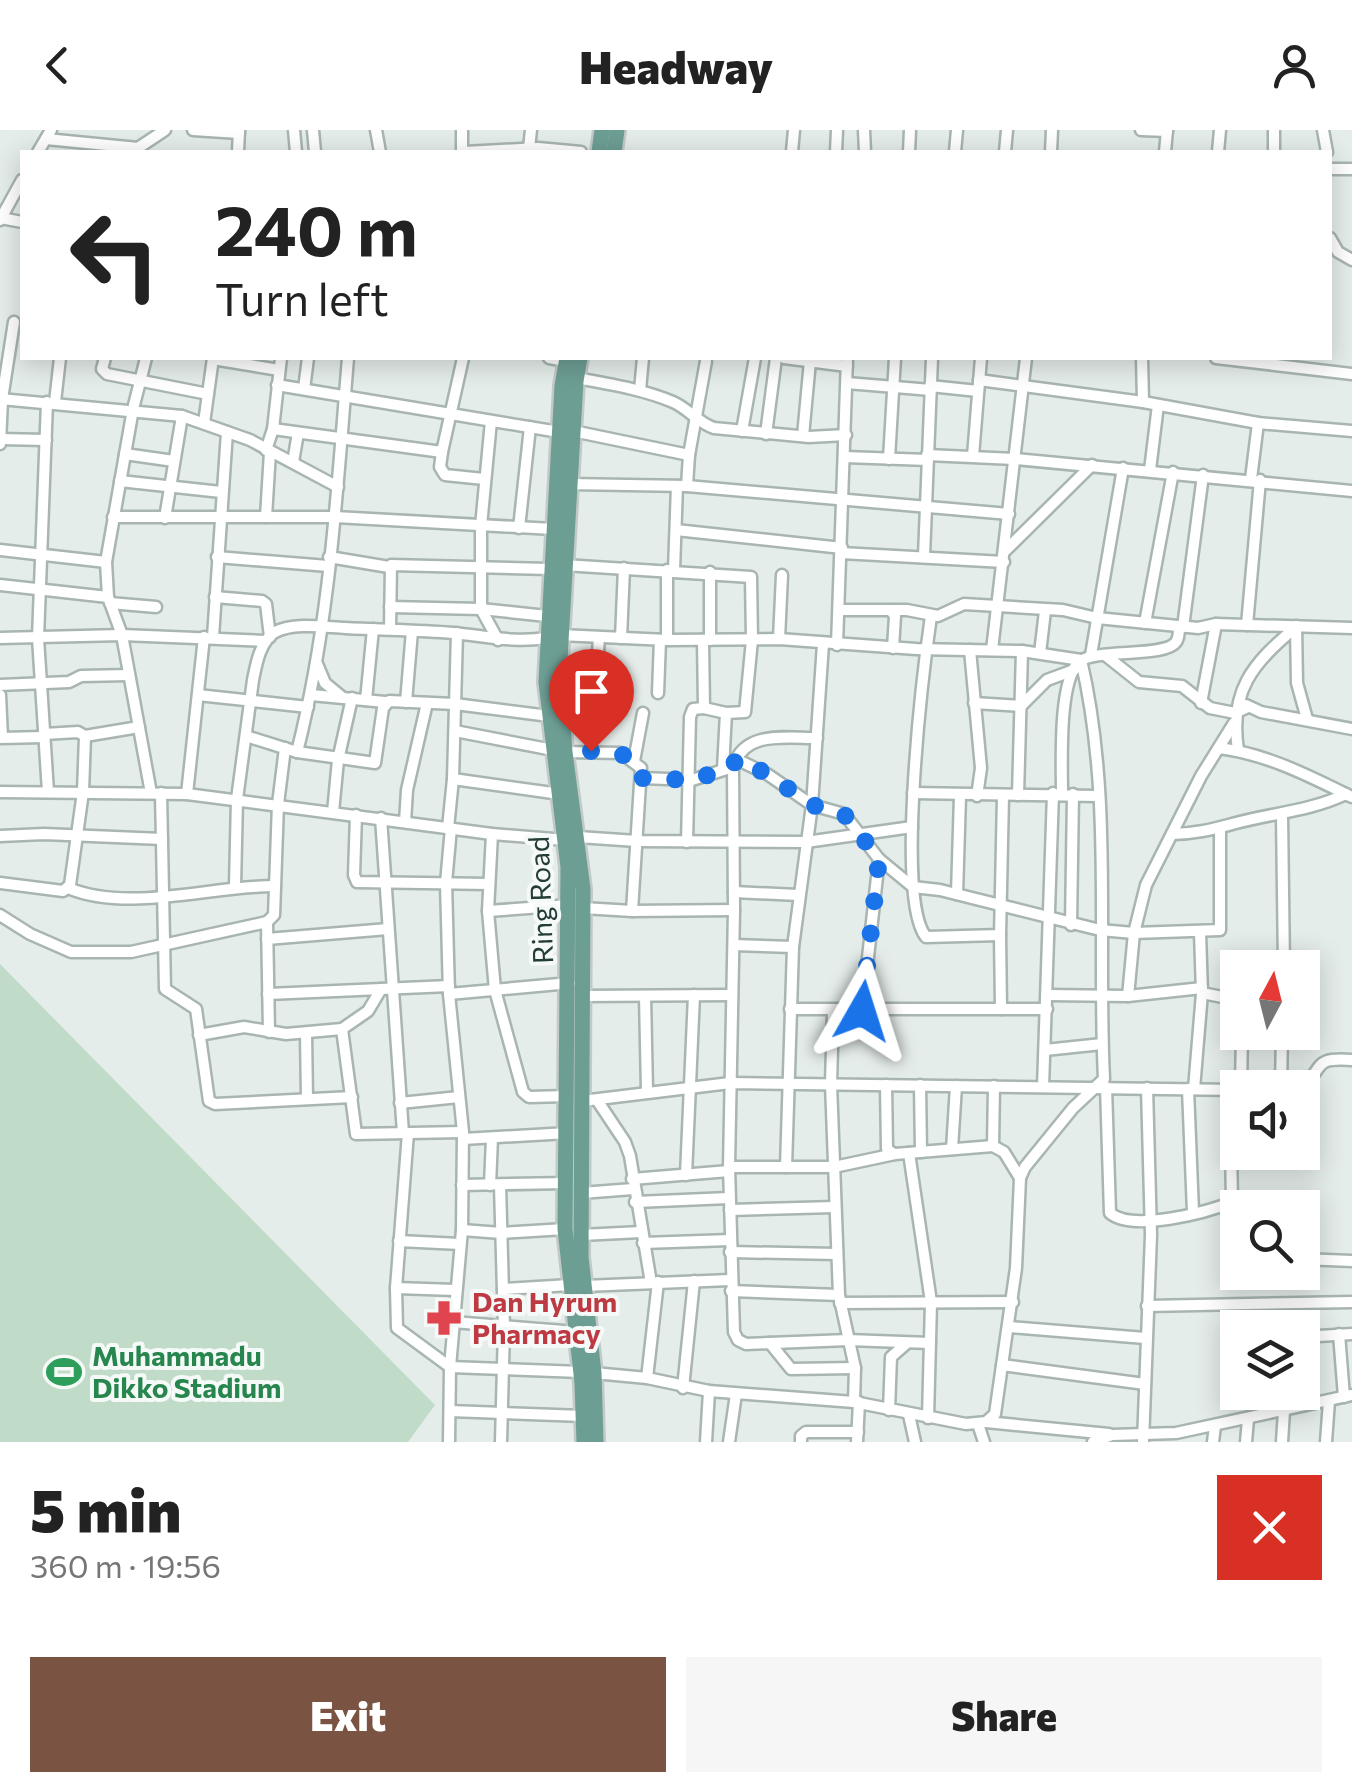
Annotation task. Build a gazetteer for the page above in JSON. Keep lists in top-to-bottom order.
{
  "streets": {
    "main road": ["Ring Road"]
  },
  "places": {
    "pharmacy": ["Dan Hyrum Pharmacy"],
    "sports": ["Muhammadu Dikko Stadium"]
  },
  "north": "top",
  "page": {
    "header": "Headway",
    "turn": ["240 m", "Turn left"],
    "heading": ["5 min", "360 m · 19:56"],
    "buttons": ["Exit", "Share"]
  }
}
